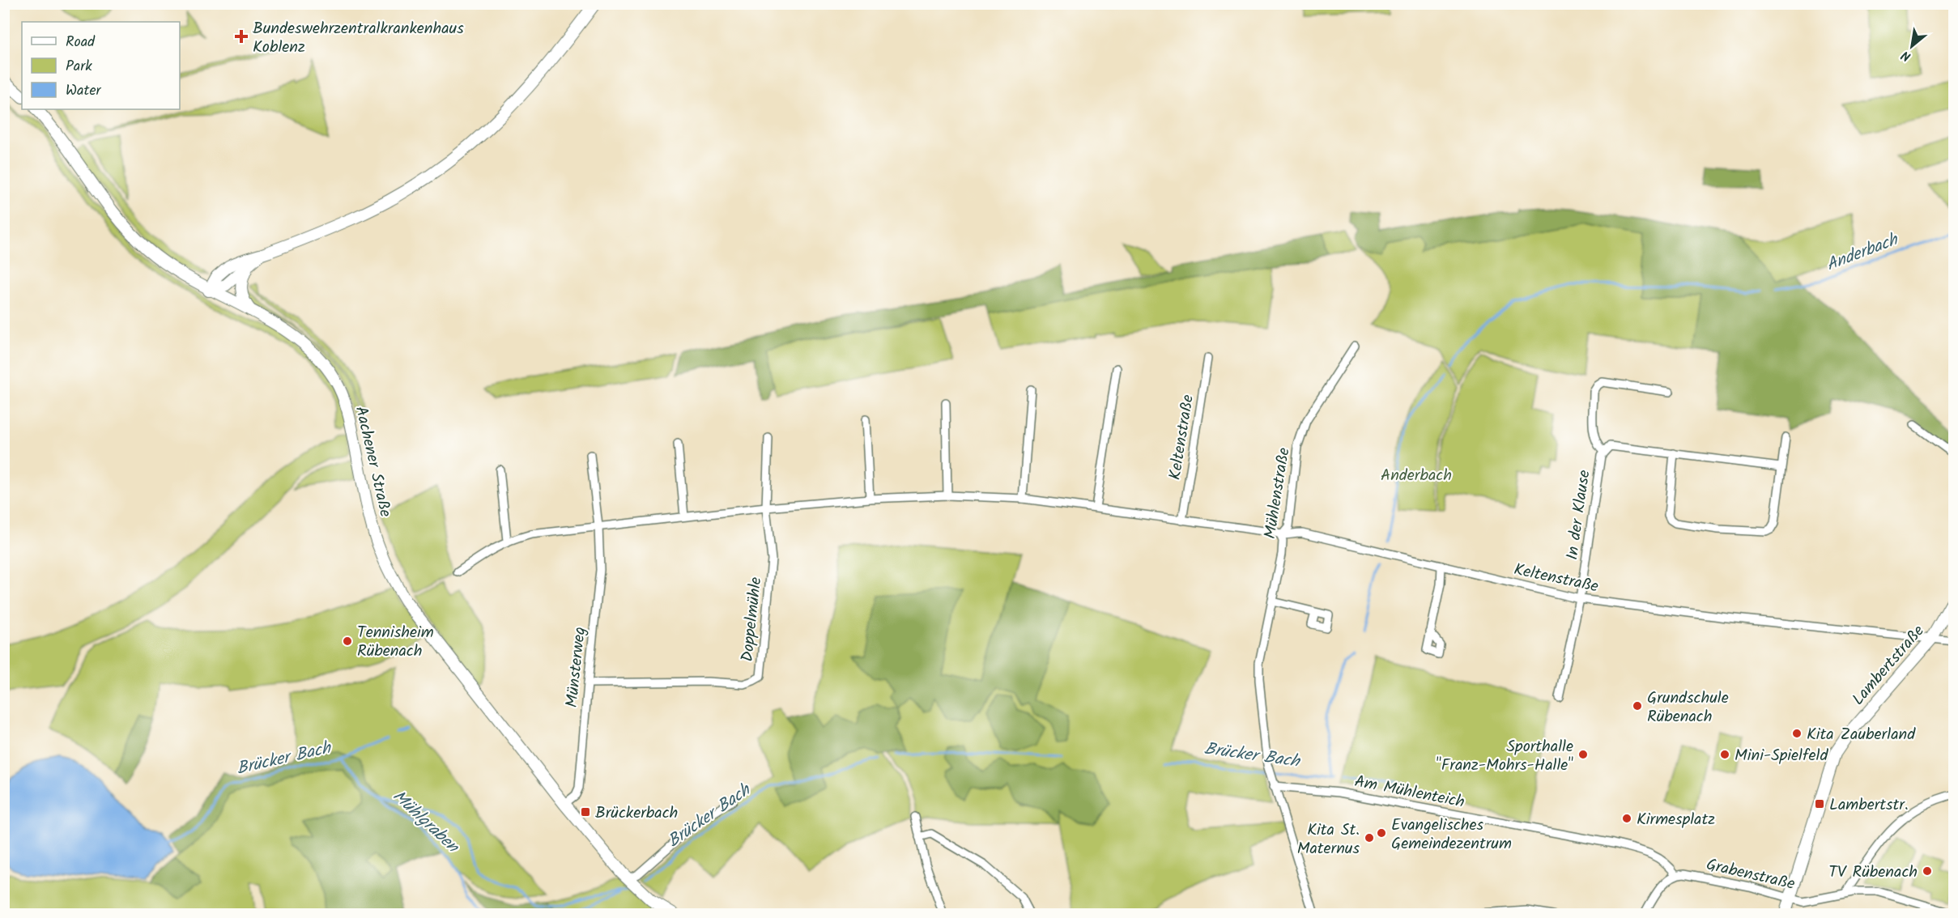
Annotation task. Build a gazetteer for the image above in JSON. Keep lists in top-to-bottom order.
{
  "streets": {
    "main road": ["Aachener Straße", "Lambertstraße"],
    "street": [
      "Keltenstraße",
      "Mühlenstraße",
      "In der Klause",
      "Doppelmühle",
      "Münsterweg",
      "Am Mühlenteich",
      "Grabenstraße"
    ]
  },
  "crossings": [
    ["Keltenstraße", "Mühlenstraße"],
    ["Keltenstraße", "In der Klause"],
    ["Keltenstraße", "Doppelmühle"],
    ["Keltenstraße", "Lambertstraße"],
    ["Keltenstraße", "Münsterweg"],
    ["Aachener Straße", "Münsterweg"],
    ["Mühlenstraße", "Am Mühlenteich"],
    ["Doppelmühle", "Münsterweg"],
    ["Lambertstraße", "Grabenstraße"],
    ["Am Mühlenteich", "Grabenstraße"]
  ],
  "water": ["Anderbach", "Brücker Bach", "Mühlgraben"],
  "parks": ["Anderbach"],
  "places": {
    "health": ["Bundeswehrzentralkrankenhaus Koblenz"],
    "other": [
      "Tennisheim Rübenach",
      "Grundschule Rübenach",
      "Kita Zauberland",
      "Sporthalle \"Franz-Mohrs-Halle\"",
      "Mini-Spielfeld",
      "Kirmesplatz",
      "Evangelisches Gemeindezentrum",
      "Kita St. Maternus",
      "TV Rübenach"
    ],
    "transit": ["Lambertstr.", "Brückerbach"]
  },
  "legend": ["Road", "Park", "Water"],
  "north": "bottom left"
}
